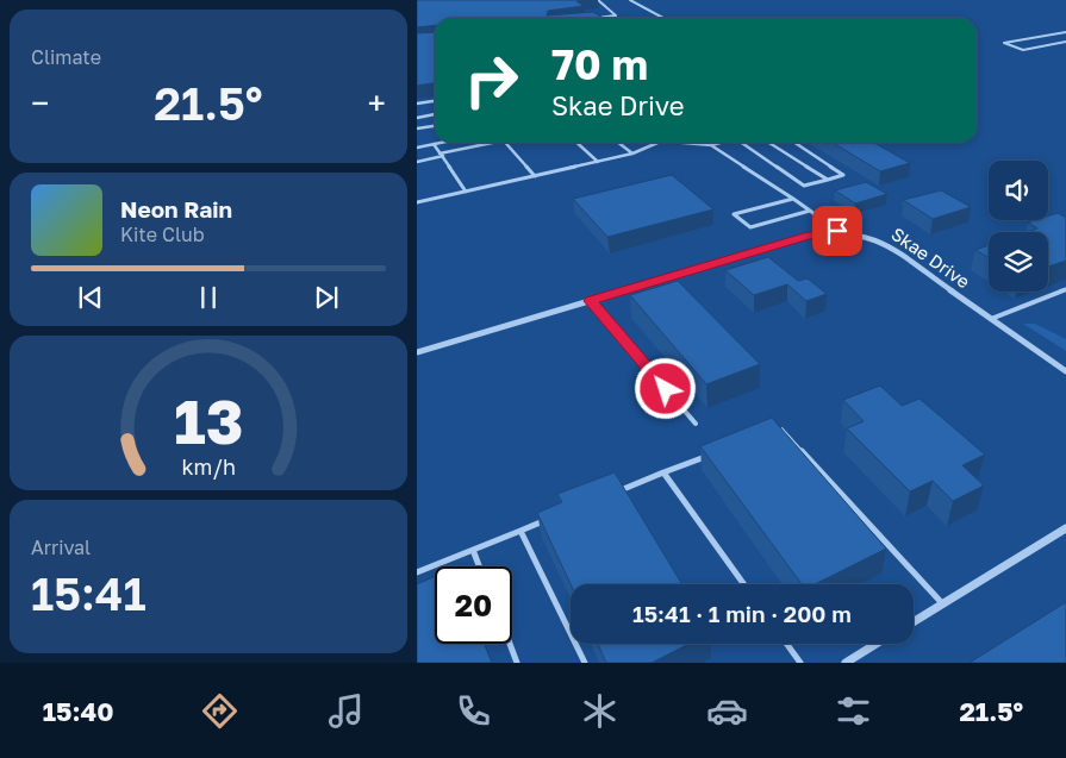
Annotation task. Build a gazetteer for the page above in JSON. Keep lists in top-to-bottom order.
{
  "streets": {
    "street": ["Skae Drive"]
  },
  "page": {
    "tile": [
      "Climate",
      ["Arrival", "15:41"]
    ],
    "turn": ["70 m", "Skae Drive"],
    "heat": ["−", "21.5°", "+"],
    "song": ["Neon Rain", "Kite Club"],
    "limit": "20",
    "trip": "15:41 · 1 min · 200 m",
    "tabs": ["15:40", "21.5°"],
    "gauge": ["13", "km/h"]
  }
}
